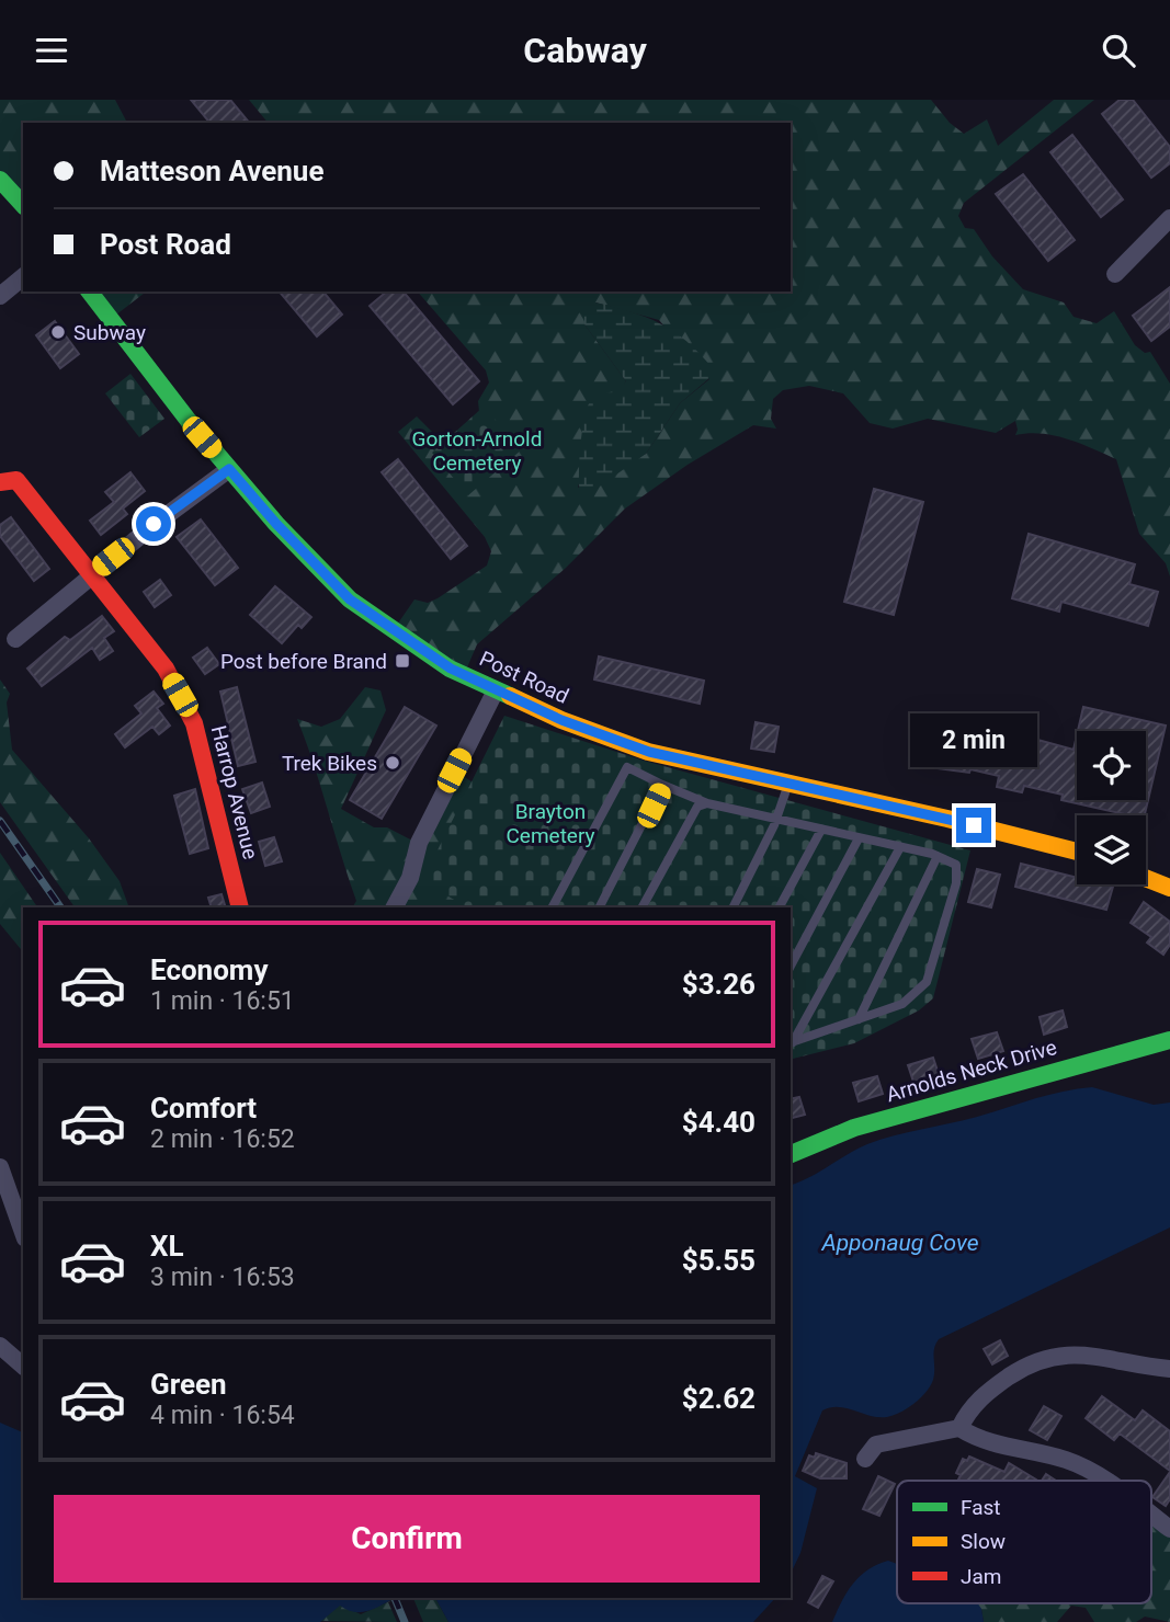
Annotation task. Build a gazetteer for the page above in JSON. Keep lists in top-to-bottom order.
{
  "streets": {
    "main road": ["Post Road", "Harrop Avenue", "Arnolds Neck Drive"]
  },
  "water": ["Apponaug Cove"],
  "parks": ["Gorton-Arnold Cemetery", "Brayton Cemetery"],
  "places": {
    "other": ["Subway", "Trek Bikes"],
    "transit": ["Post before Brand"]
  },
  "legend": ["Fast", "Slow", "Jam"],
  "page": {
    "header": "Cabway",
    "banner": ["Matteson Avenue", "Post Road"],
    "bubble": "2 min",
    "list": [
      {
        "name": "Economy",
        "note": "1 min · 16:51",
        "value": "$3.26"
      },
      {
        "name": "Comfort",
        "note": "2 min · 16:52",
        "value": "$4.40"
      },
      {
        "name": "XL",
        "note": "3 min · 16:53",
        "value": "$5.55"
      },
      {
        "name": "Green",
        "note": "4 min · 16:54",
        "value": "$2.62"
      }
    ],
    "buttons": "Confirm"
  }
}
